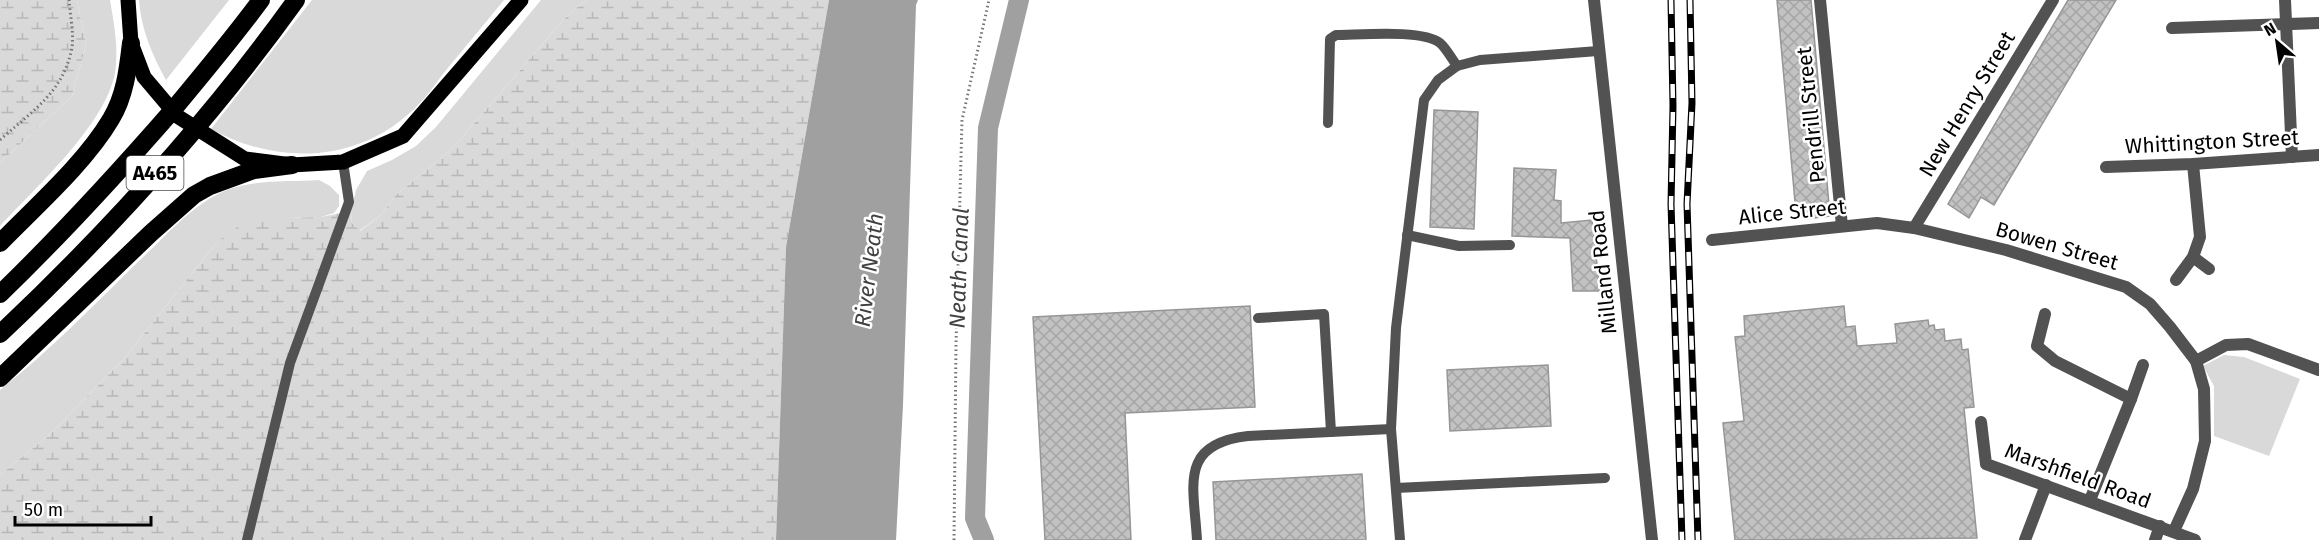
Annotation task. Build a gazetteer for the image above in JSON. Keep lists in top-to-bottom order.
{
  "streets": {
    "highway": ["A465"],
    "street": [
      "New Henry Street",
      "Pendrill Street",
      "Whittington Street",
      "Alice Street",
      "Bowen Street",
      "Milland Road",
      "Marshfield Road"
    ]
  },
  "crossings": [
    ["New Henry Street", "Bowen Street"],
    ["Pendrill Street", "Alice Street"],
    ["Alice Street", "Bowen Street"],
    ["Bowen Street", "Marshfield Road"]
  ],
  "water": ["Neath Canal", "River Neath"],
  "scale_bar": "50 m",
  "north": "top left"
}
